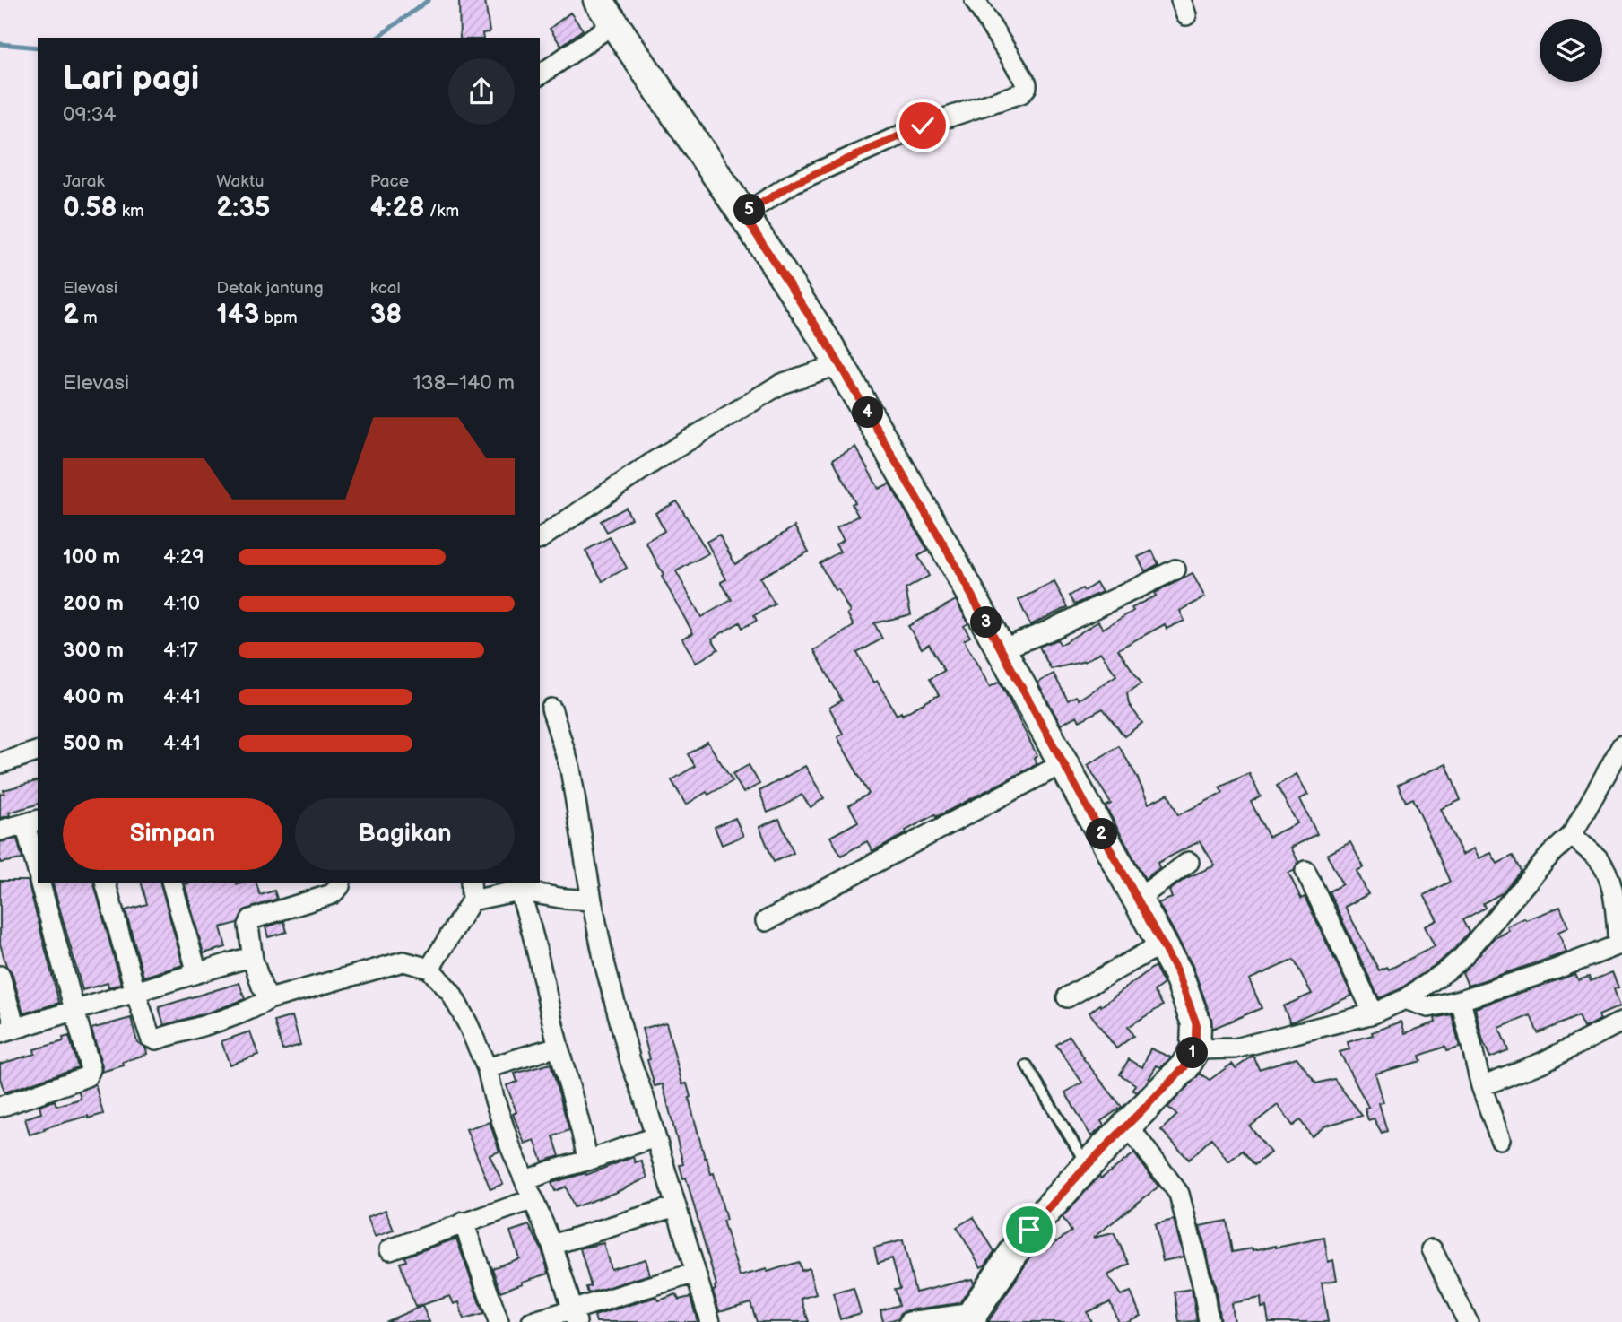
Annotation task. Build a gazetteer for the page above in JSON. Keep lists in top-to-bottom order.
{
  "page": {
    "heading": ["Lari pagi", "09:34"],
    "stats": [
      ["Jarak", "0.58 km"],
      ["Waktu", "2:35"],
      ["Pace", "4:28 /km"],
      ["Elevasi", "2 m"],
      ["Detak jantung", "143 bpm"],
      ["kcal", "38"]
    ],
    "pins": [
      "5",
      "4",
      "3",
      "2",
      "1"
    ],
    "chart": ["Elevasi", "138–140 m"],
    "list": [
      {
        "name": "100 m",
        "note": "4:29"
      },
      {
        "name": "200 m",
        "note": "4:10"
      },
      {
        "name": "300 m",
        "note": "4:17"
      },
      {
        "name": "400 m",
        "note": "4:41"
      },
      {
        "name": "500 m",
        "note": "4:41"
      }
    ],
    "buttons": ["Simpan", "Bagikan"]
  }
}
